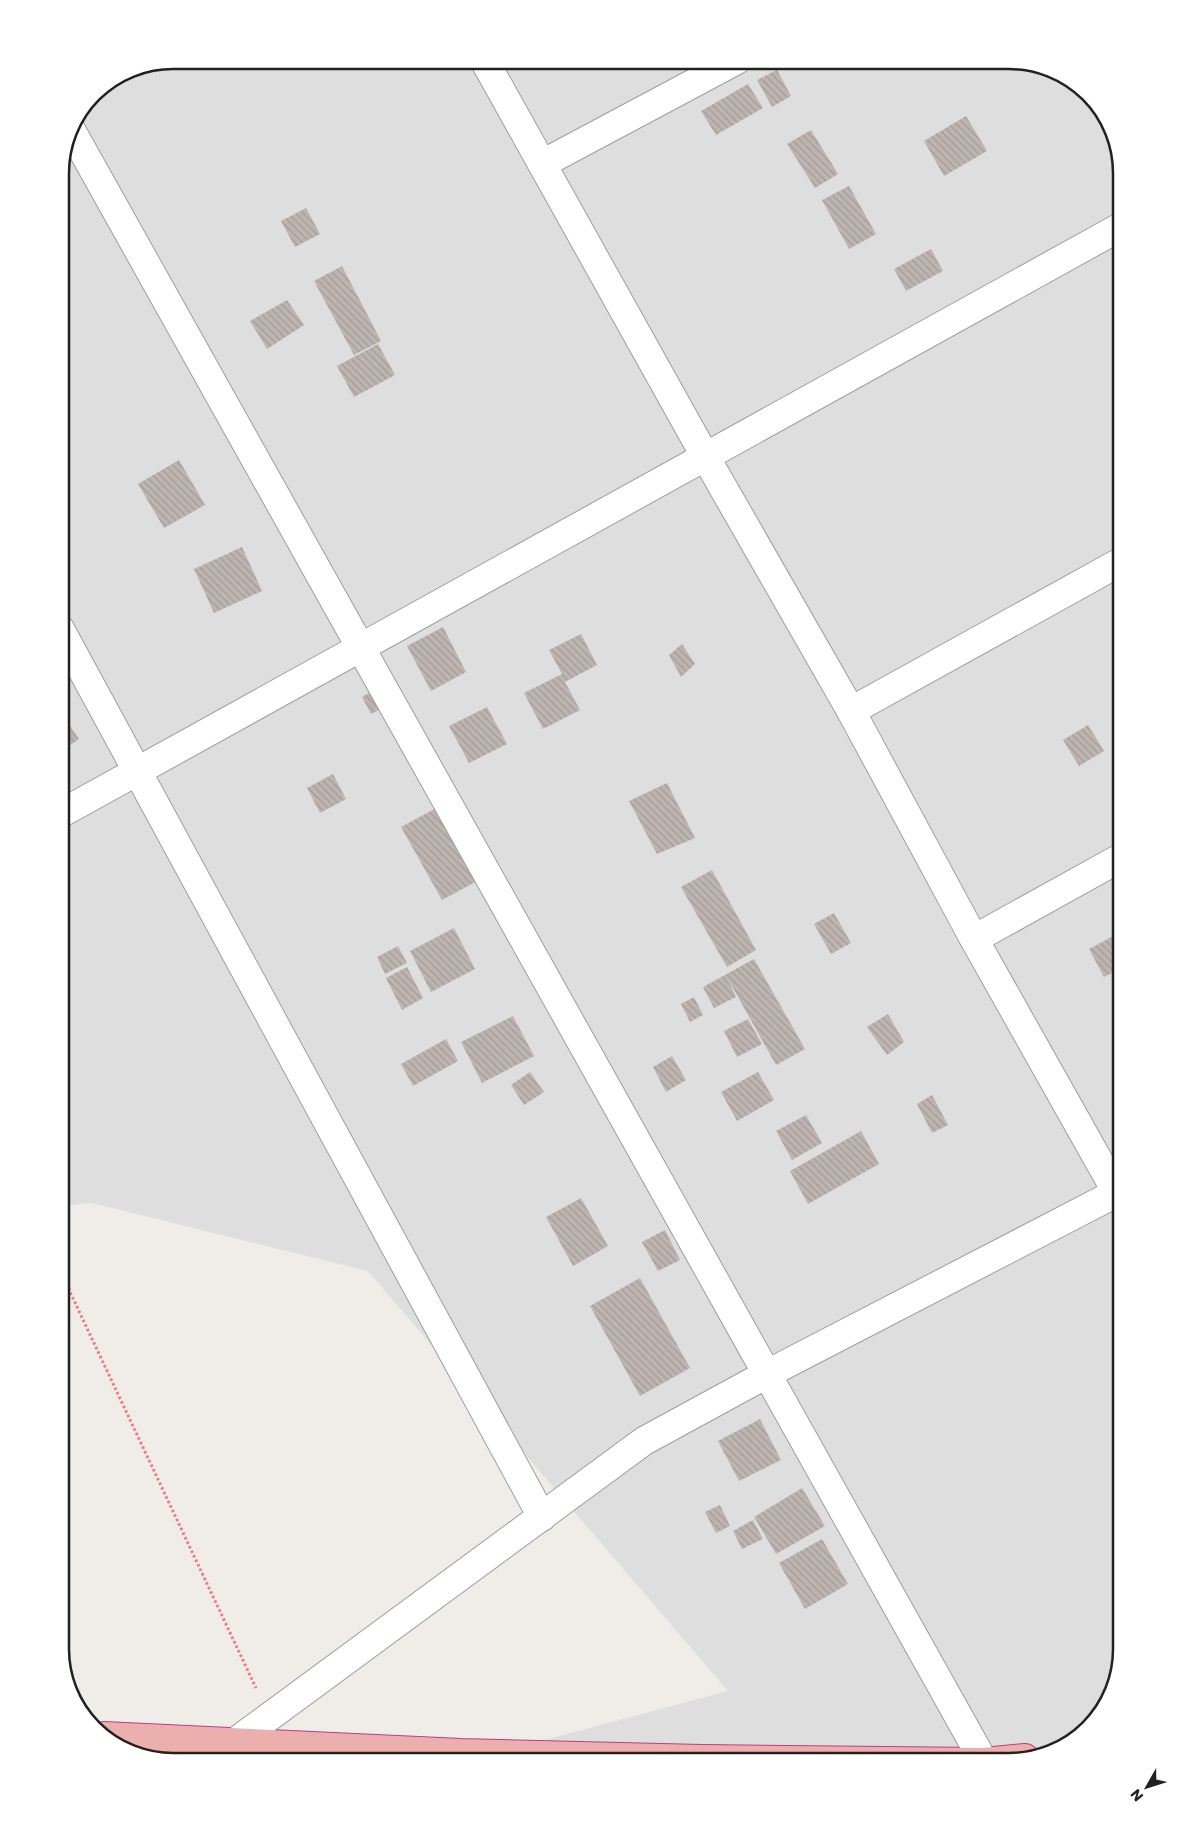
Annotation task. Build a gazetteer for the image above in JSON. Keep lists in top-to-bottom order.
{
  "north": "bottom left"
}
